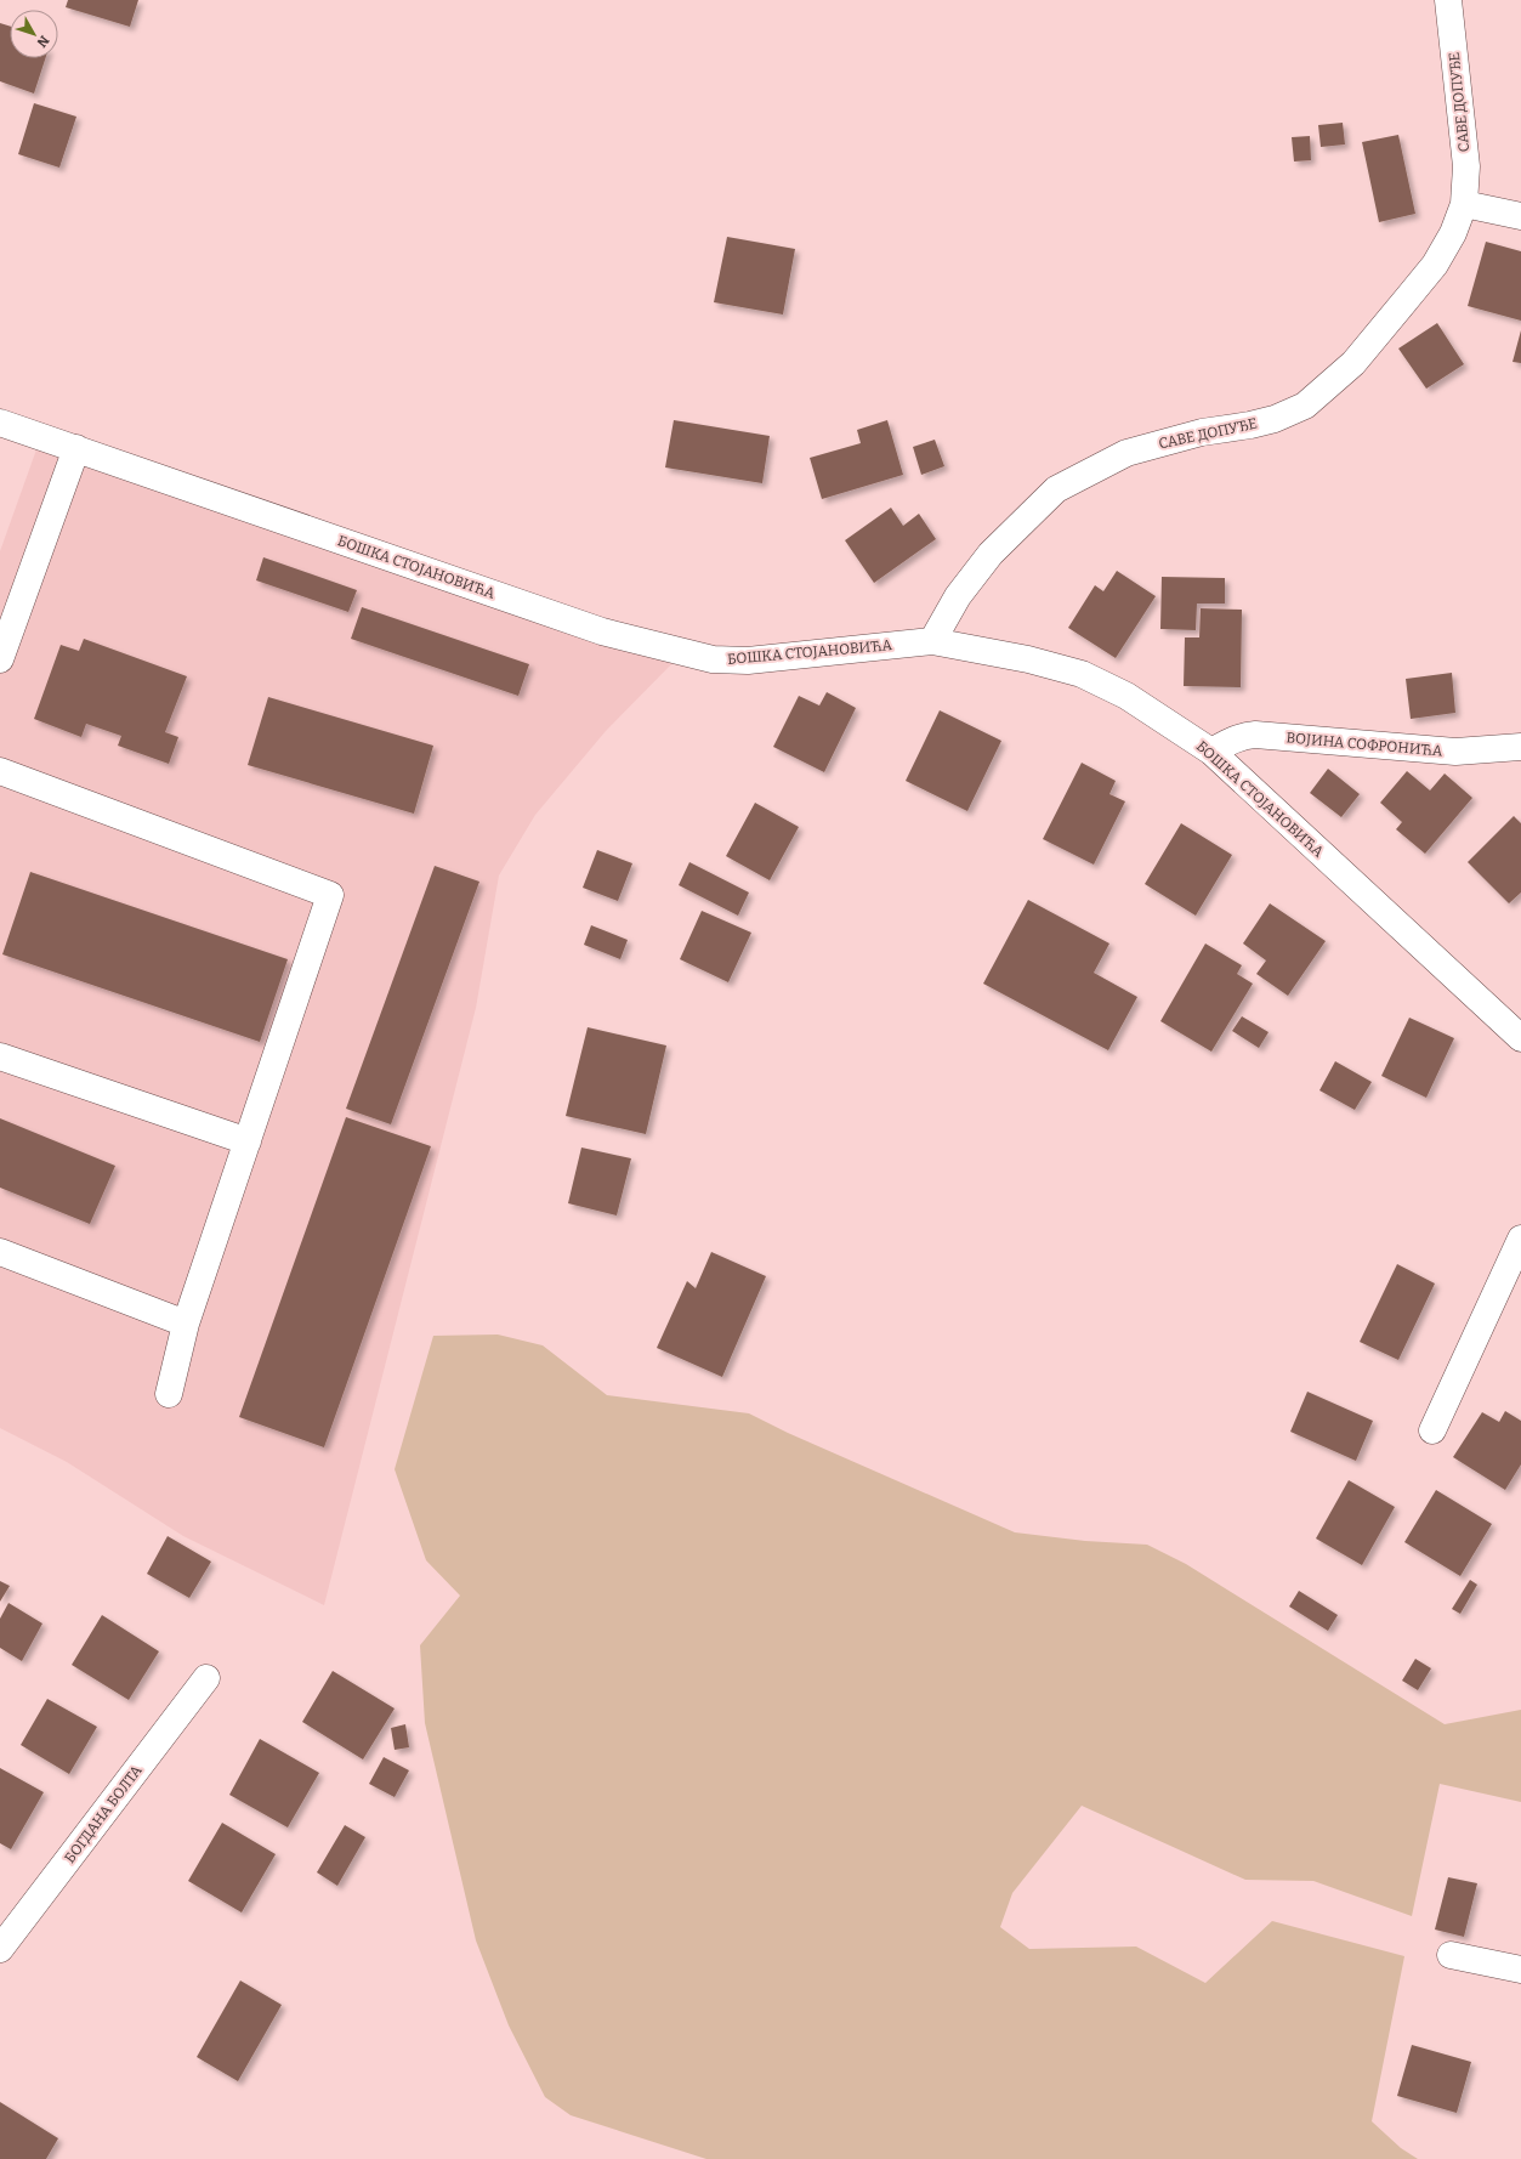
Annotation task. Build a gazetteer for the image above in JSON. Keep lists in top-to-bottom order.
{
  "streets": {
    "street": [
      "САВЕ ДОПУЂЕ",
      "БОШКА СТОЈАНОВИЋА",
      "ВОЈИНА СОФРОНИЋА",
      "БОГДАНА БОЛТА"
    ]
  },
  "crossings": [
    ["САВЕ ДОПУЂЕ", "БОШКА СТОЈАНОВИЋА"],
    ["БОШКА СТОЈАНОВИЋА", "ВОЈИНА СОФРОНИЋА"]
  ],
  "north": "bottom right"
}
